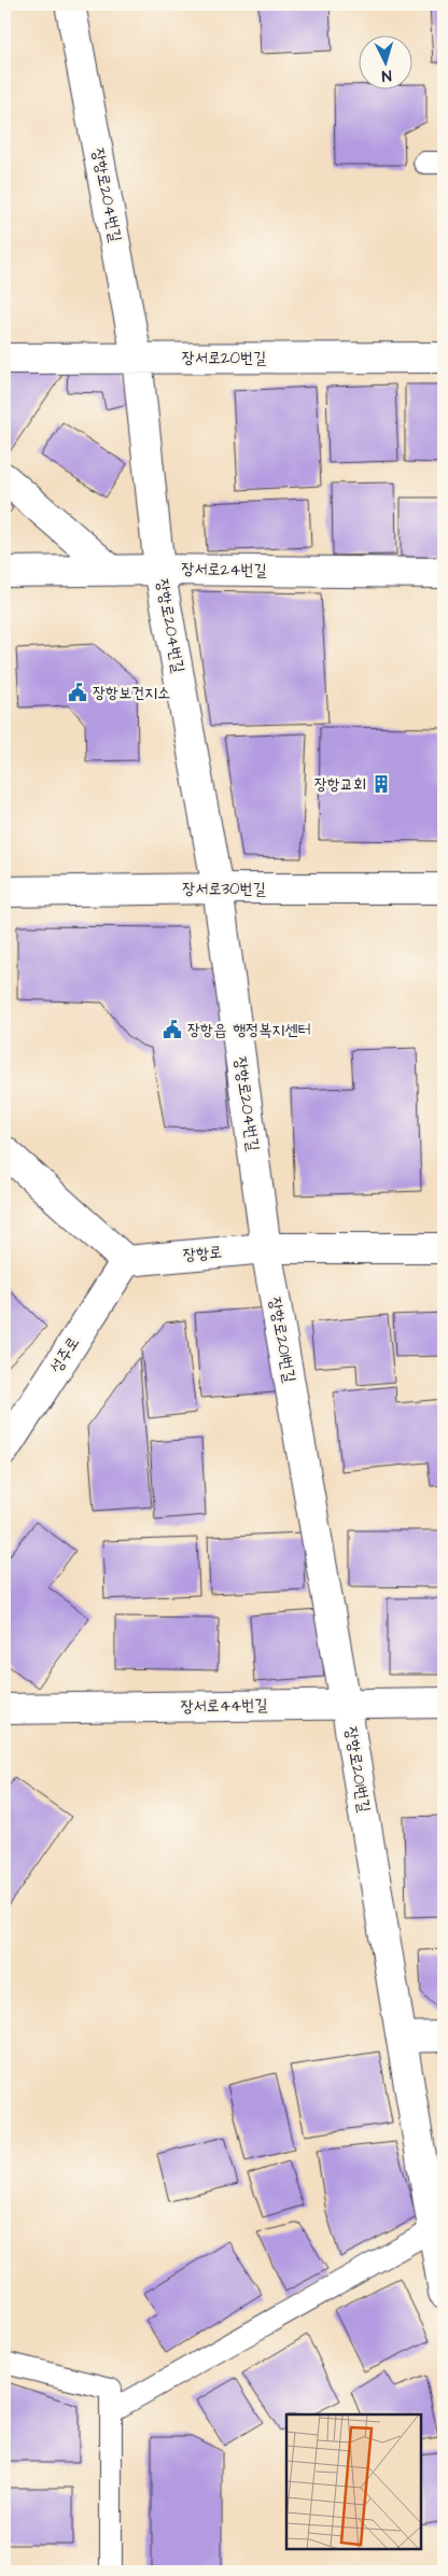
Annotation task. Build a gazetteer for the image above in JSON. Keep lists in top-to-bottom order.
{
  "streets": {
    "street": [
      "장항로204번길",
      "장서로20번길",
      "장서로24번길",
      "장서로30번길",
      "장항로",
      "장항로201번길",
      "성주로",
      "장서로44번길"
    ]
  },
  "crossings": [
    ["장항로204번길", "장서로20번길"],
    ["장항로204번길", "장서로24번길"],
    ["장항로204번길", "장서로30번길"],
    ["장항로204번길", "장항로"],
    ["장항로204번길", "장항로201번길"],
    ["장항로", "장항로201번길"],
    ["장항로", "성주로"],
    ["장항로201번길", "장서로44번길"]
  ],
  "places": {
    "public building": ["장항보건지소", "장항읍 행정복지센터"],
    "building": ["장항교회"]
  },
  "north": "bottom"
}
